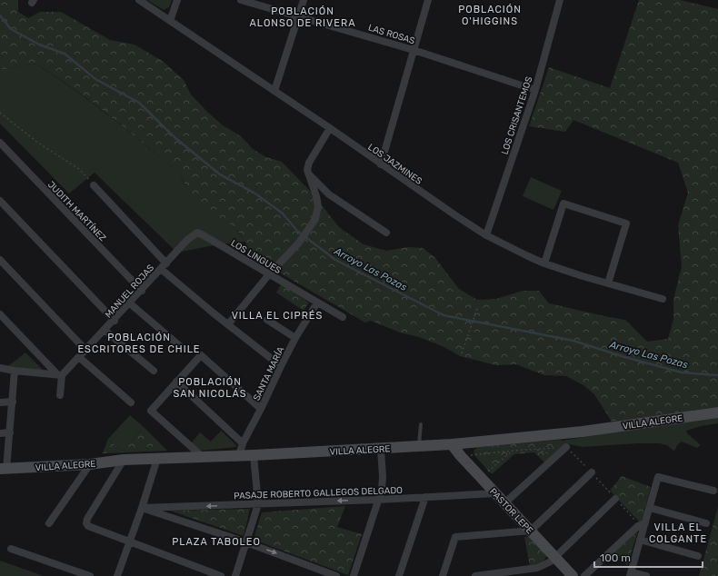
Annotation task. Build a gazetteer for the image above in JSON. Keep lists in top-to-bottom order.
{
  "streets": {
    "main road": ["VILLA ALEGRE", "PASTOR LEPE"],
    "street": [
      "LAS ROSAS",
      "LOS CRISANTEMOS",
      "LOS JAZMINES",
      "JUDITH MARTÍNEZ",
      "LOS LINGUES",
      "MANUEL ROJAS",
      "SANTA MARÍA",
      "PASAJE ROBERTO GALLEGOS DELGADO"
    ]
  },
  "crossings": [
    ["LAS ROSAS", "LOS CRISANTEMOS"],
    ["LOS CRISANTEMOS", "LOS JAZMINES"],
    ["JUDITH MARTÍNEZ", "MANUEL ROJAS"],
    ["LOS LINGUES", "MANUEL ROJAS"],
    ["LOS LINGUES", "SANTA MARÍA"],
    ["SANTA MARÍA", "VILLA ALEGRE"],
    ["VILLA ALEGRE", "PASTOR LEPE"],
    ["PASAJE ROBERTO GALLEGOS DELGADO", "PASTOR LEPE"]
  ],
  "districts": [
    "POBLACIÓN O'HIGGINS",
    "POBLACIÓN ALONSO DE RIVERA",
    "VILLA EL CIPRÉS",
    "POBLACIÓN ESCRITORES DE CHILE",
    "POBLACIÓN SAN NICOLÁS",
    "VILLA EL COLGANTE",
    "PLAZA TABOLEO"
  ],
  "water": ["Arroyo Las Pozas"],
  "scale_bar": "100 m"
}
